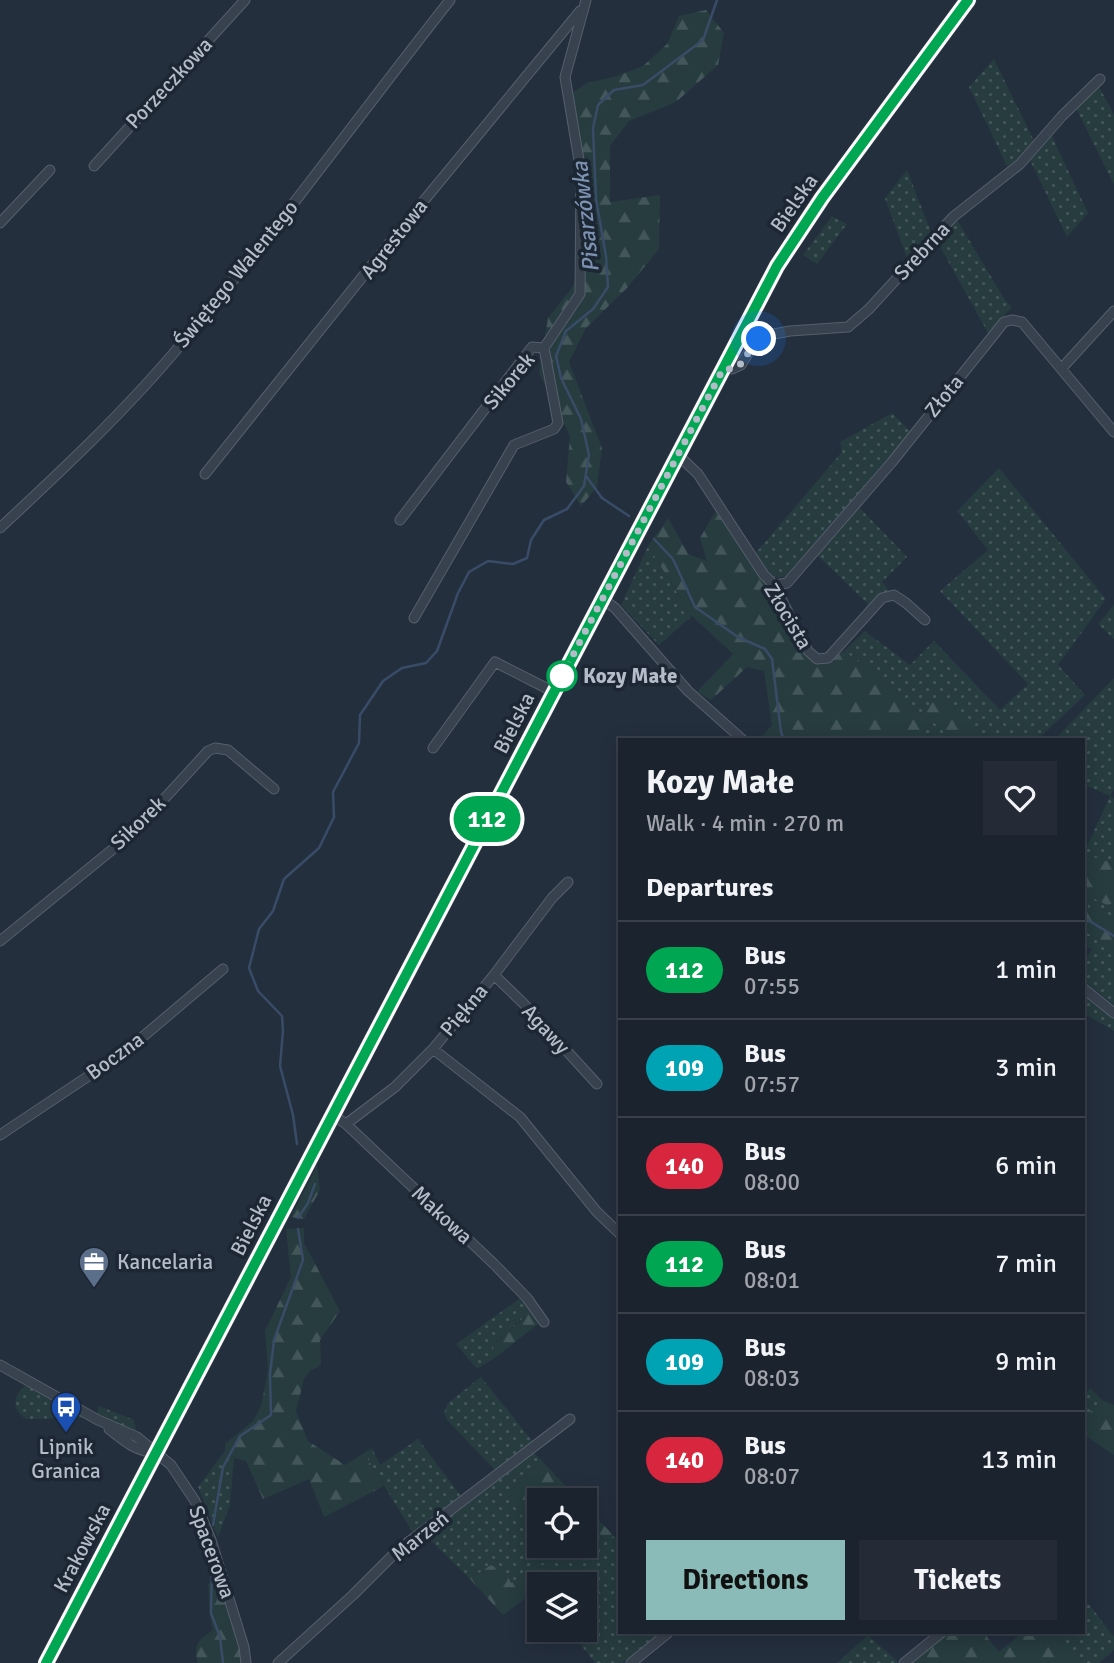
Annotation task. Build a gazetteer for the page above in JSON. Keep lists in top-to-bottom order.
{
  "streets": {
    "main road": ["Bielska", "Krakowska"],
    "street": [
      "Porzeczkowa",
      "Agrestowa",
      "Srebrna",
      "Świętego Walentego",
      "Sikorek",
      "Złota",
      "Złocista",
      "Piękna",
      "Agawy",
      "Boczna",
      "Makowa",
      "Marzeń",
      "Spacerowa"
    ]
  },
  "crossings": [
    ["Bielska", "Srebrna"],
    ["Bielska", "Złocista"],
    ["Bielska", "Makowa"],
    ["Bielska", "Krakowska"],
    ["Bielska", "Spacerowa"],
    ["Agrestowa", "Sikorek"],
    ["Złota", "Złocista"],
    ["Piękna", "Agawy"],
    ["Piękna", "Makowa"],
    ["Krakowska", "Spacerowa"]
  ],
  "water": ["Pisarzówka"],
  "places": {
    "other": ["Kozy Małe"],
    "office": ["Kancelaria"],
    "bus stop": ["Lipnik Granica"]
  },
  "lines": ["bus line 112"],
  "page": {
    "on_map": "112",
    "heading": [
      ["Kozy Małe", "Walk · 4 min · 270 m"],
      "Departures"
    ],
    "list": [
      {
        "mark": "112",
        "name": "Bus",
        "note": "07:55",
        "value": "1 min"
      },
      {
        "mark": "109",
        "name": "Bus",
        "note": "07:57",
        "value": "3 min"
      },
      {
        "mark": "140",
        "name": "Bus",
        "note": "08:00",
        "value": "6 min"
      },
      {
        "mark": "112",
        "name": "Bus",
        "note": "08:01",
        "value": "7 min"
      },
      {
        "mark": "109",
        "name": "Bus",
        "note": "08:03",
        "value": "9 min"
      },
      {
        "mark": "140",
        "name": "Bus",
        "note": "08:07",
        "value": "13 min"
      }
    ],
    "buttons": ["Directions", "Tickets"]
  }
}
